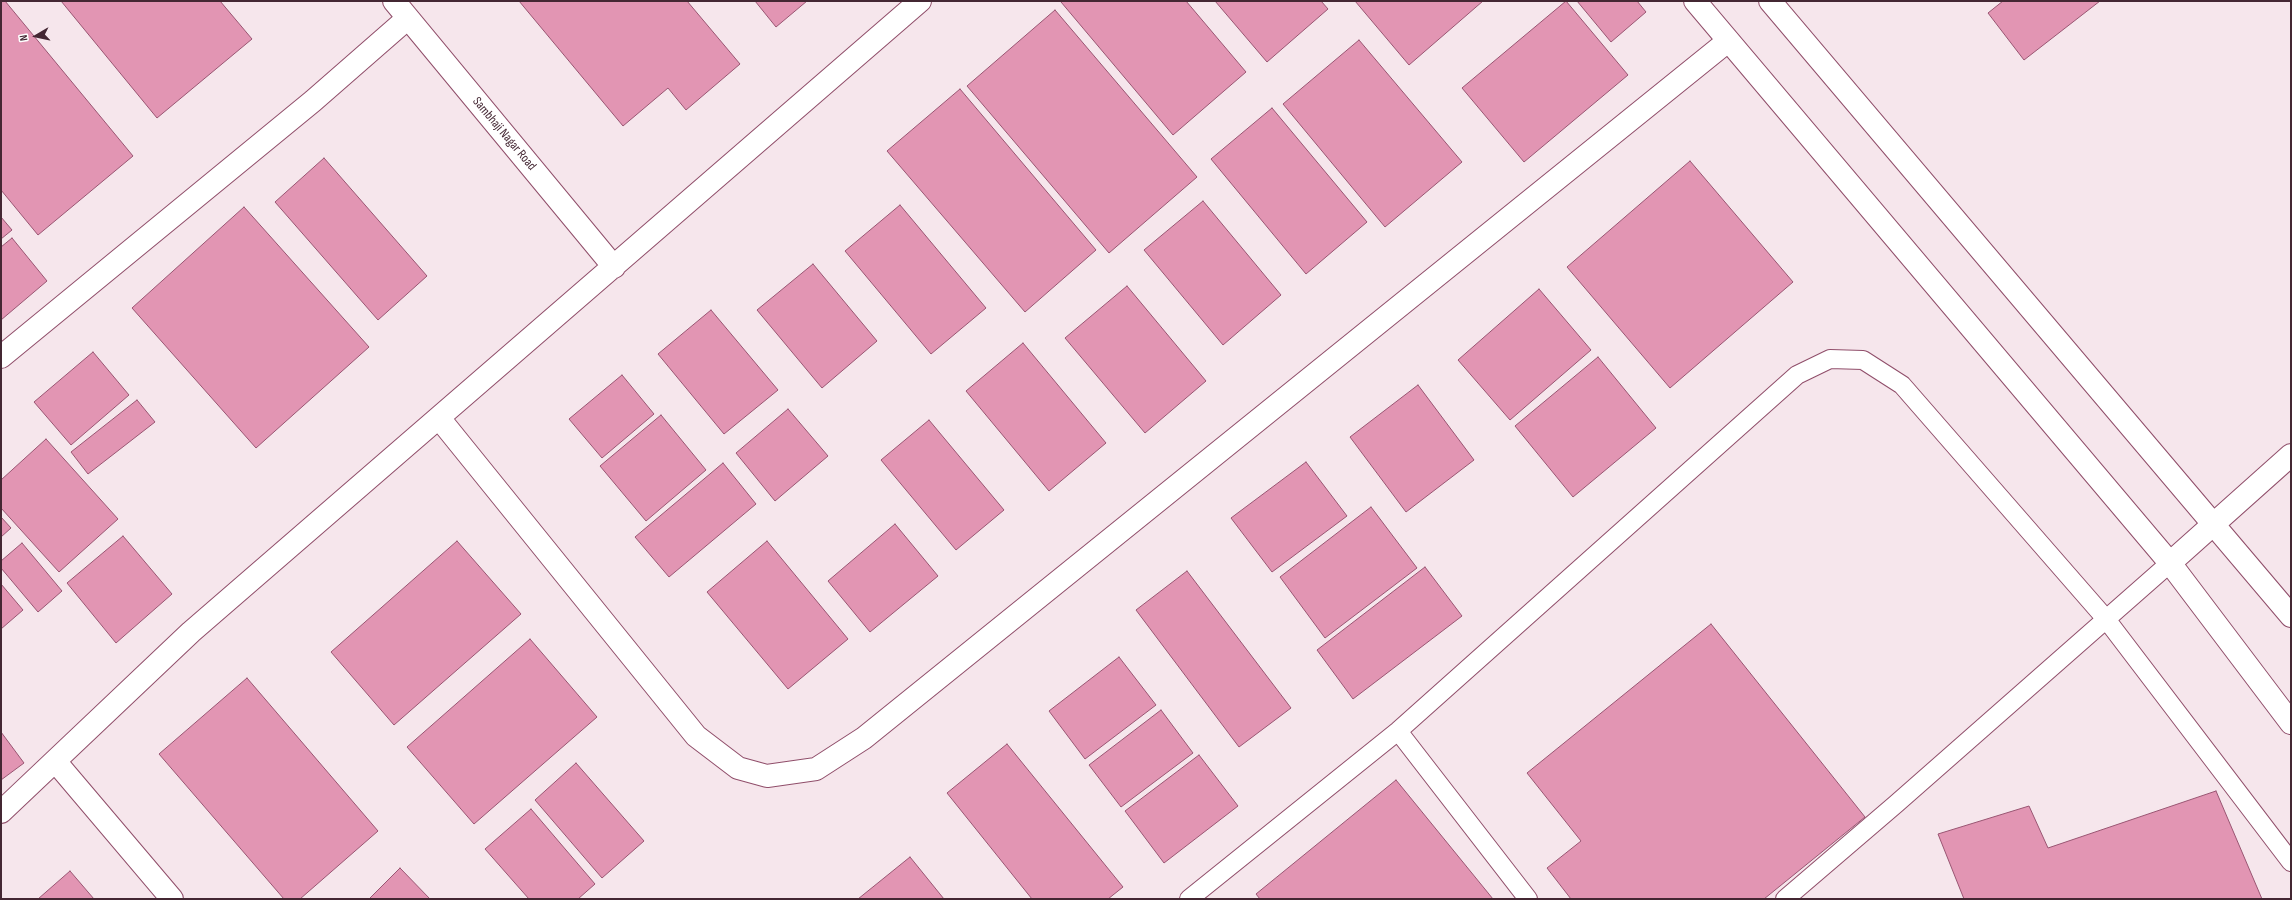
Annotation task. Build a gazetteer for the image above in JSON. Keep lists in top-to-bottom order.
{
  "streets": {
    "street": ["Sambhaji Nagar Road"]
  },
  "north": "left"
}
